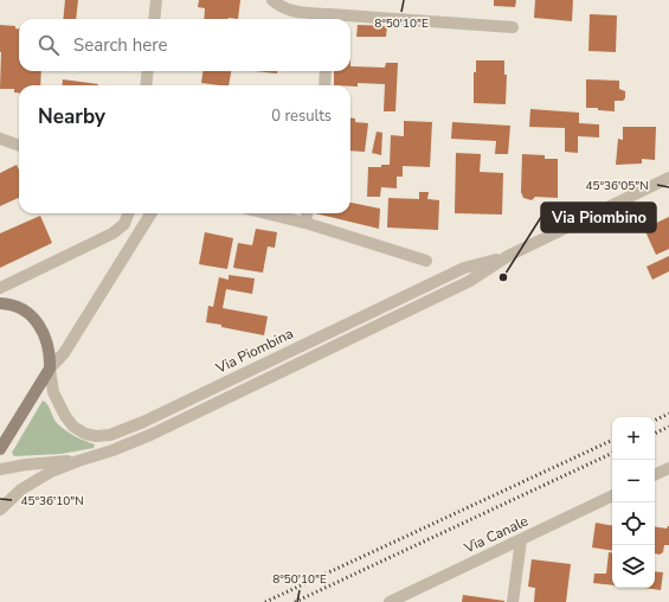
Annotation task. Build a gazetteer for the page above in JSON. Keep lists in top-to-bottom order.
{
  "streets": {
    "street": ["Via Piombina", "Via Canale"]
  },
  "places": ["Via Piombino"],
  "page": {
    "search": "Search here",
    "heading": ["Nearby", "0 results"],
    "map_buttons": ["+", "−"]
  },
  "coordinates": ["8°50'10\"E", "45°36'05\"N", "45°36'10\"N"]
}
